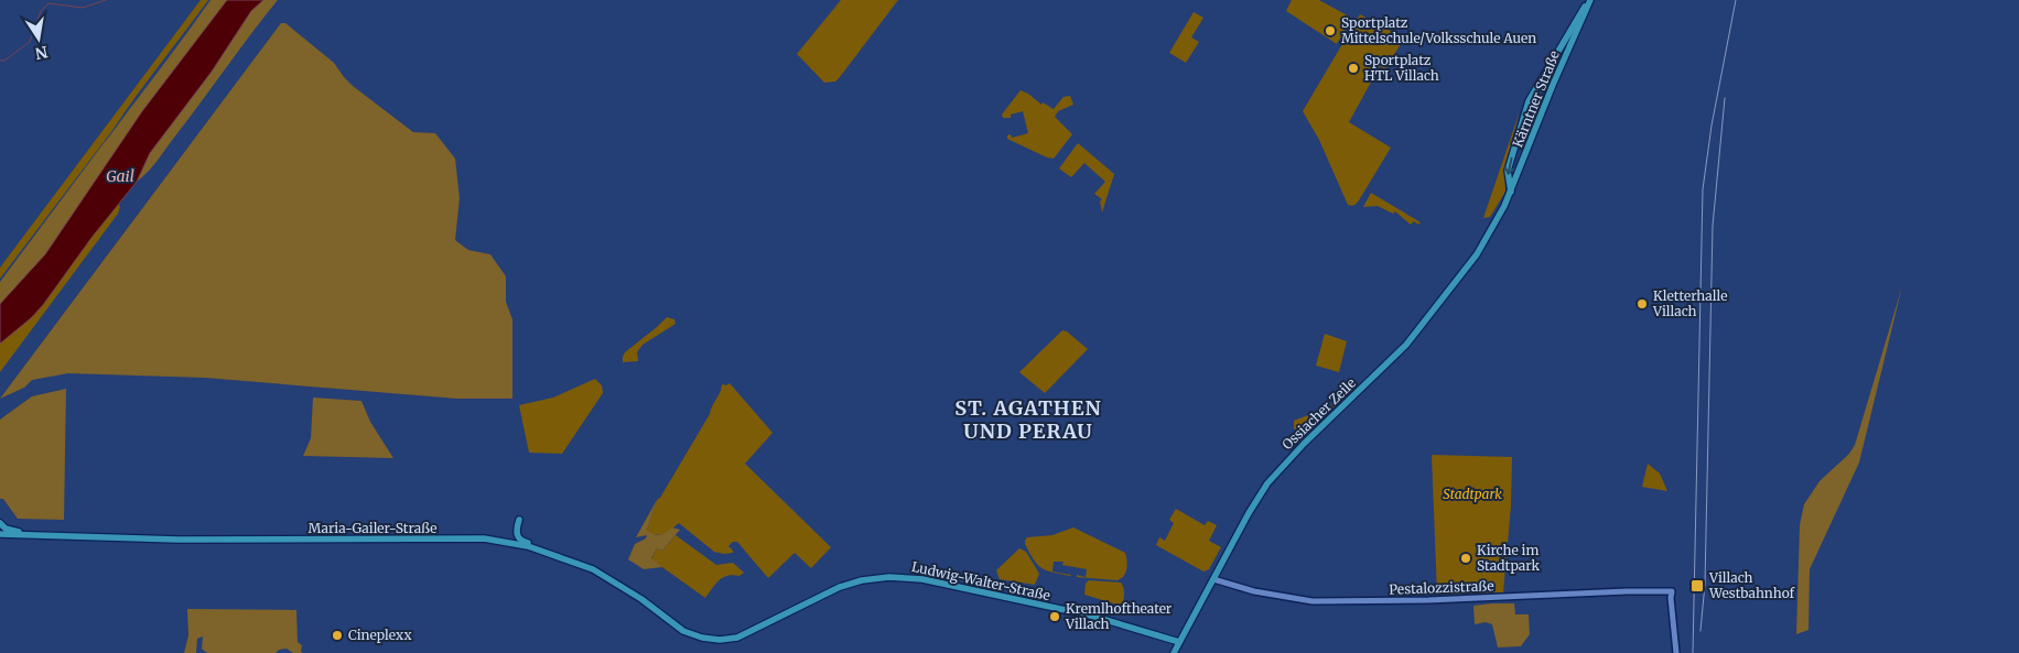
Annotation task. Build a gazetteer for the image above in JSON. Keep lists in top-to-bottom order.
{
  "streets": {
    "main road": [
      "Kärntner Straße",
      "Ossiacher Zeile",
      "Maria-Gailer-Straße",
      "Ludwig-Walter-Straße",
      "Pestalozzistraße"
    ]
  },
  "crossings": [
    ["Kärntner Straße", "Ossiacher Zeile"],
    ["Ossiacher Zeile", "Ludwig-Walter-Straße"],
    ["Ossiacher Zeile", "Pestalozzistraße"],
    ["Maria-Gailer-Straße", "Ludwig-Walter-Straße"]
  ],
  "districts": ["ST. AGATHEN UND PERAU"],
  "water": ["Gail"],
  "parks": ["Stadtpark"],
  "places": {
    "other": [
      "Sportplatz Mittelschule/Volksschule Auen",
      "Sportplatz HTL Villach",
      "Kletterhalle Villach",
      "Kirche im Stadtpark",
      "Kremlhoftheater Villach",
      "Cineplexx"
    ],
    "transit": ["Villach Westbahnhof"]
  },
  "north": "bottom"
}
